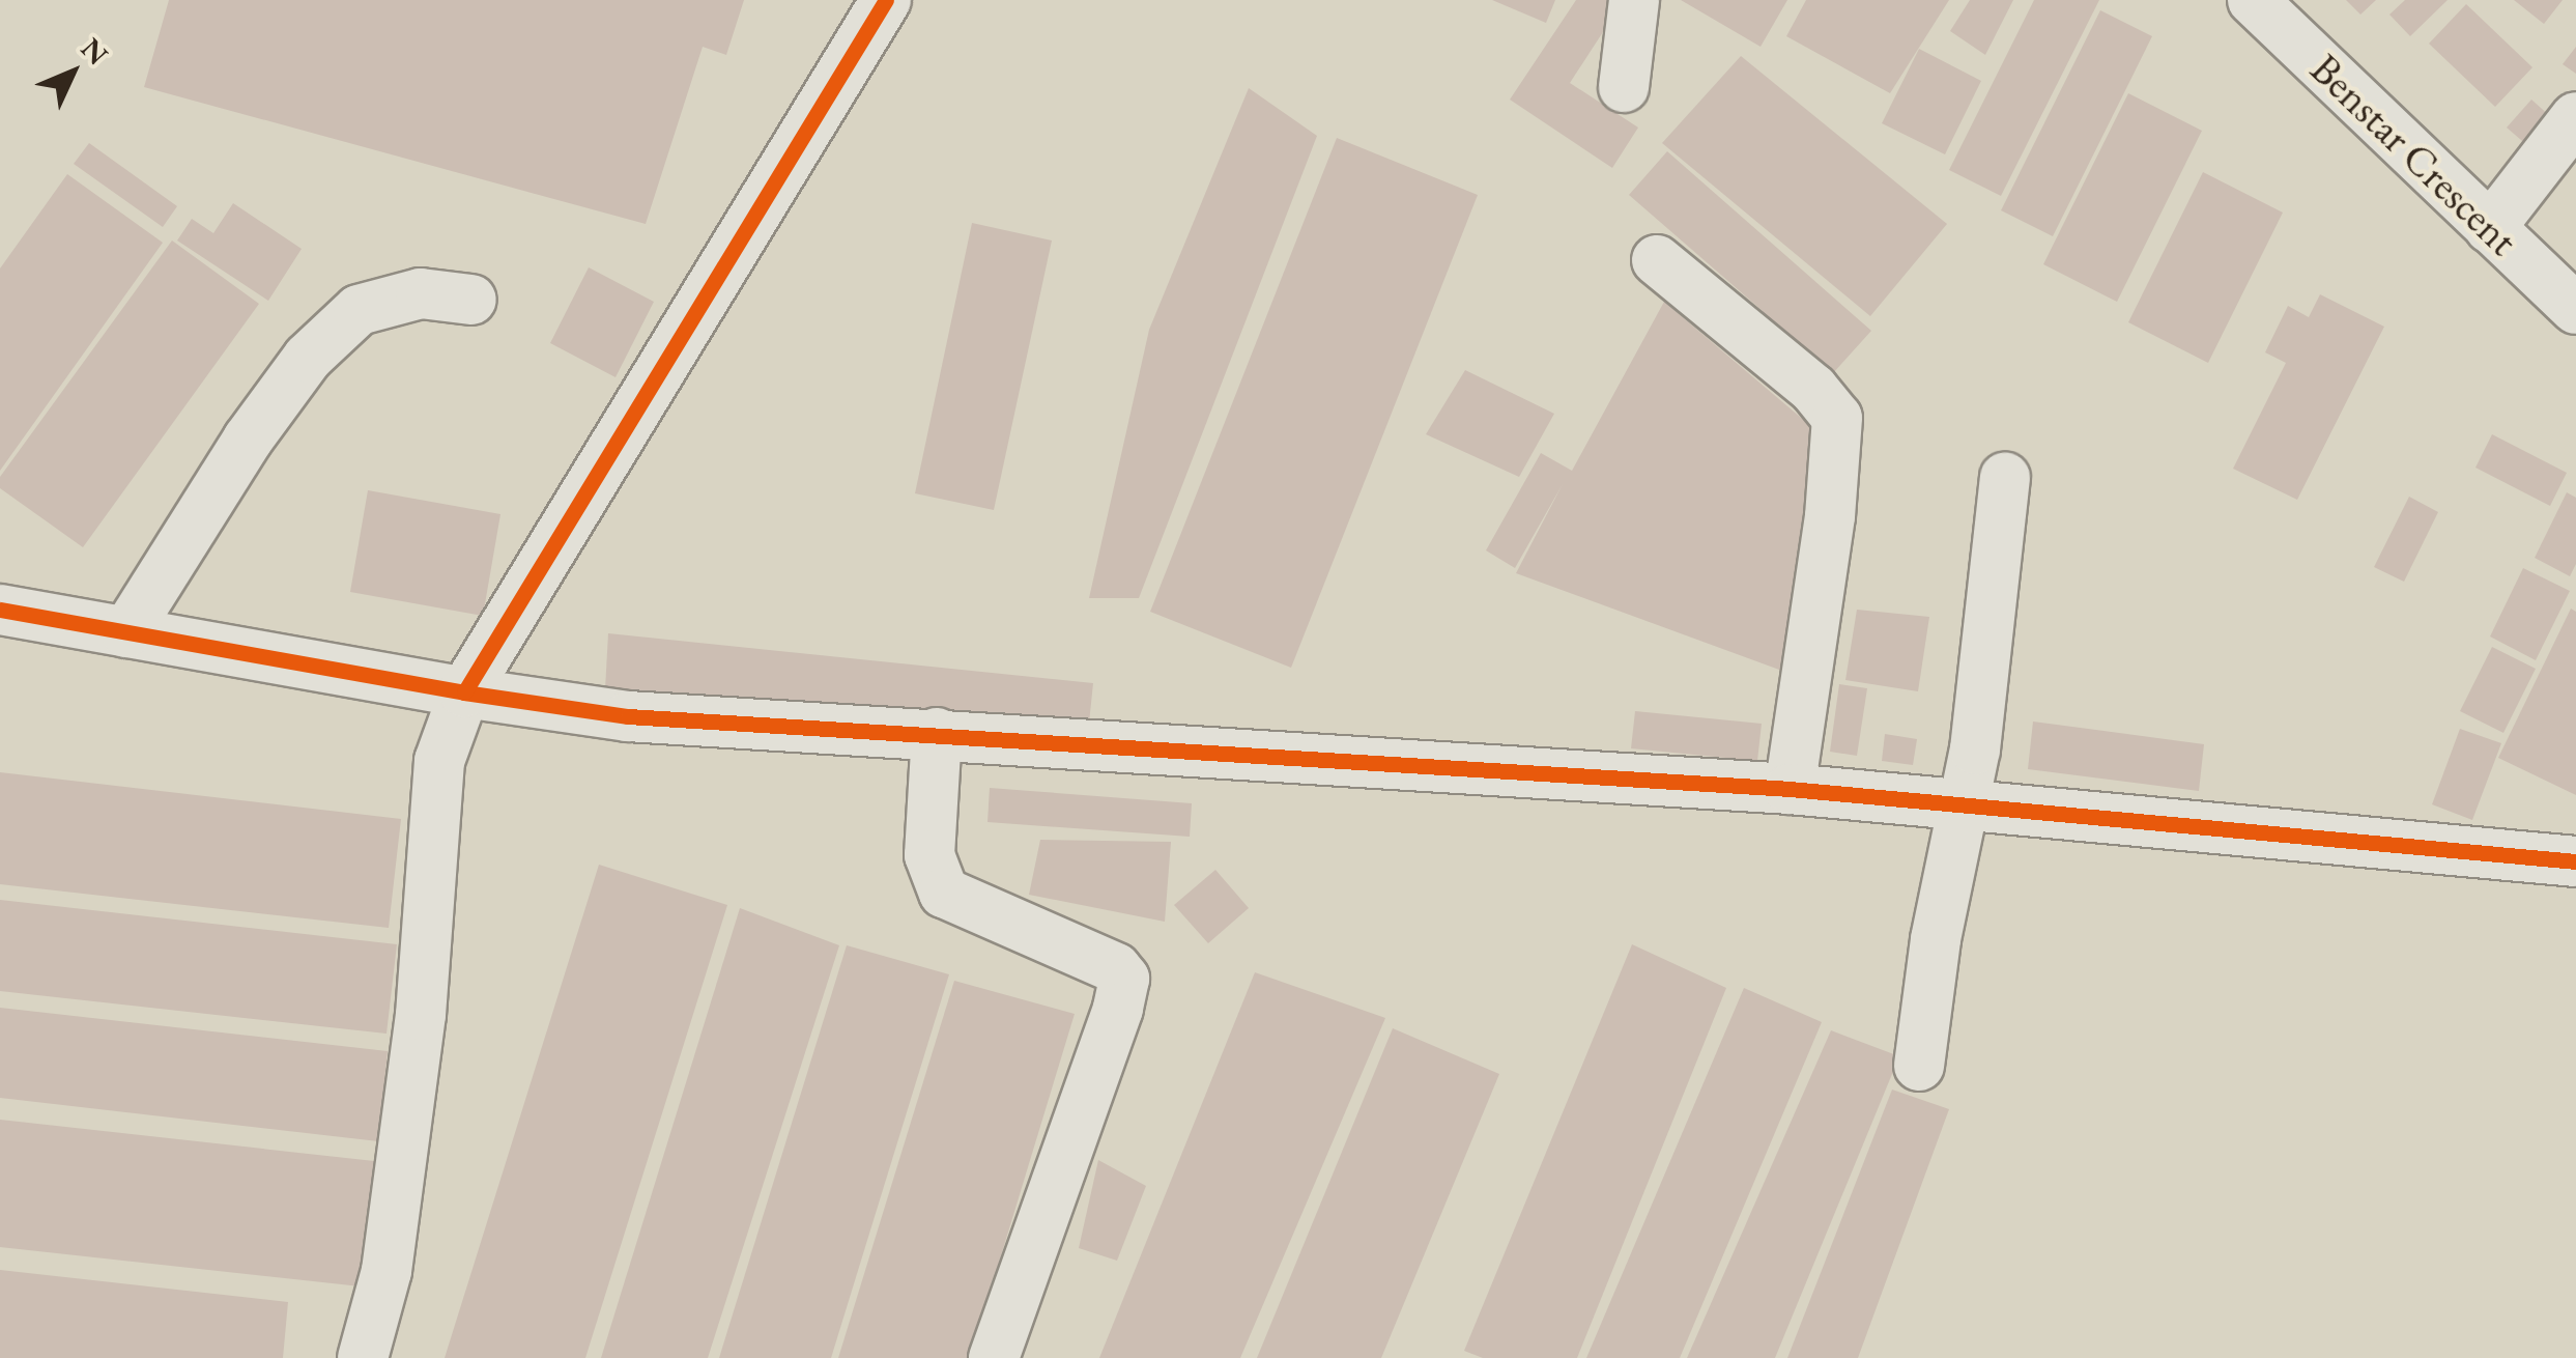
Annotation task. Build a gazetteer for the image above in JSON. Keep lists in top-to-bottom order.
{
  "streets": {
    "street": ["Benstar Crescent"]
  },
  "north": "top right"
}
